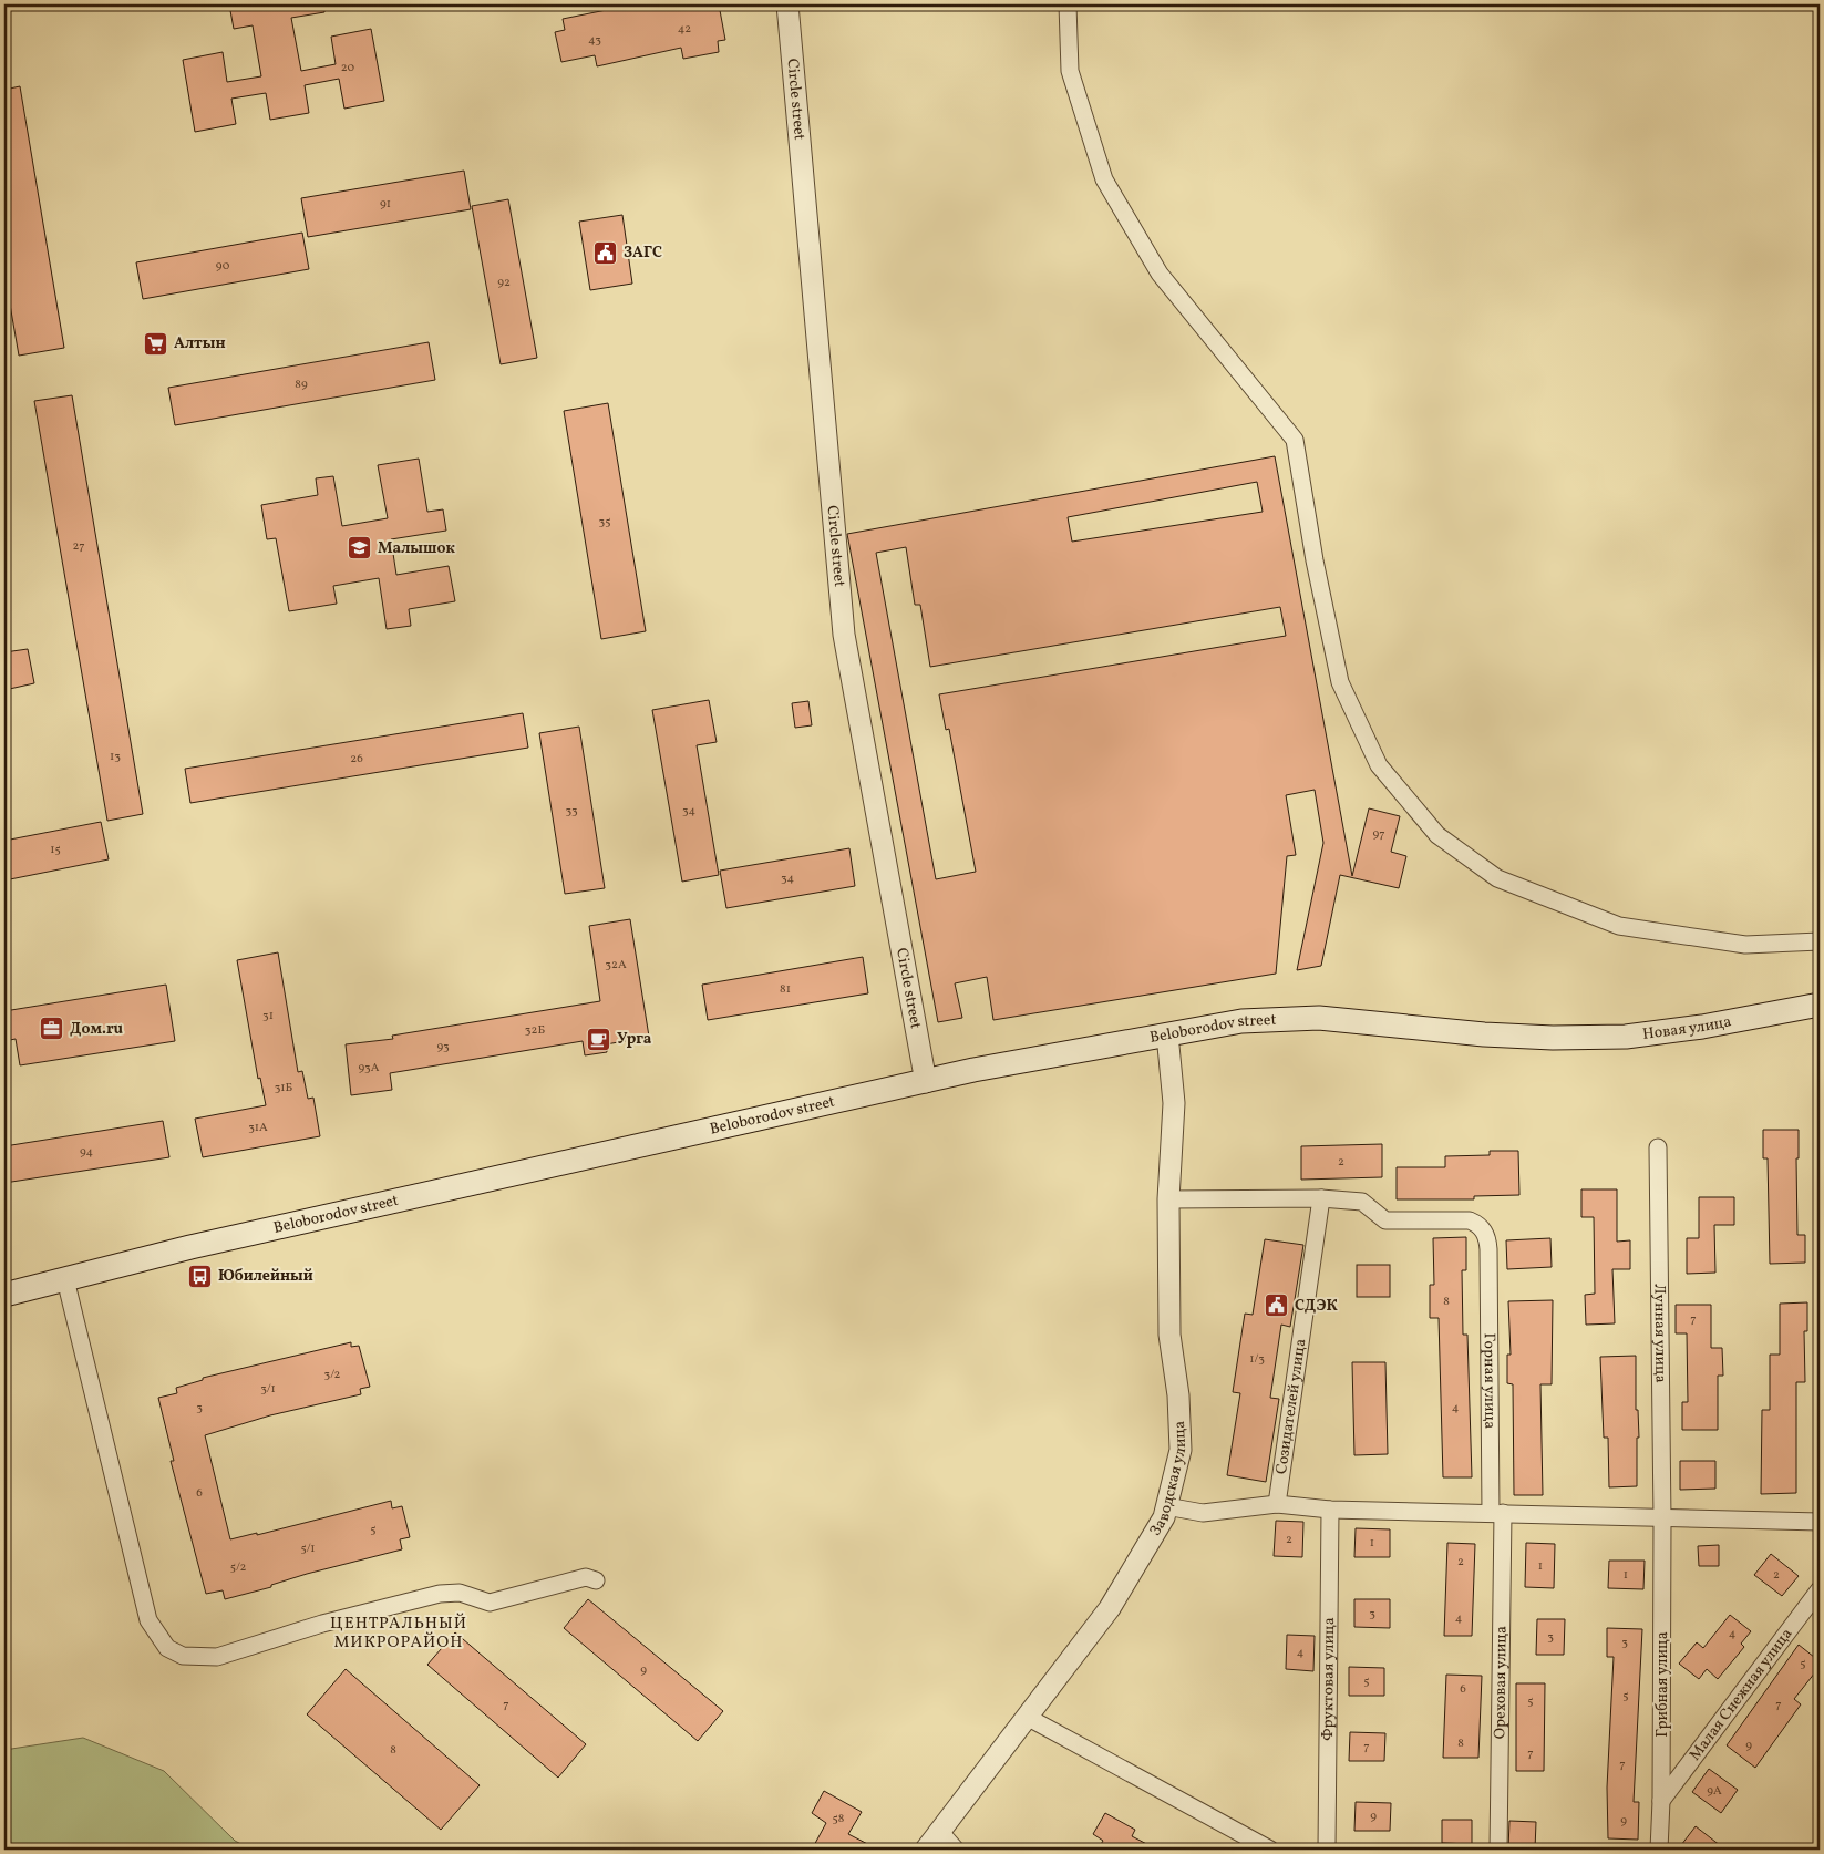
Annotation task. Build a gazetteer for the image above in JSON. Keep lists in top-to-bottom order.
{
  "streets": {
    "main road": ["Новая улица", "Beloborodov street"],
    "street": [
      "Circle street",
      "Лунная улица",
      "Горная улица",
      "Созидателей улица",
      "Заводская улица",
      "Фруктовая улица",
      "Ореховая улица",
      "Грибная улица",
      "Малая Снежная улица"
    ]
  },
  "crossings": [
    ["Circle street", "Beloborodov street"],
    ["Новая улица", "Beloborodov street"],
    ["Beloborodov street", "Заводская улица"],
    ["Лунная улица", "Грибная улица"],
    ["Горная улица", "Созидателей улица"],
    ["Горная улица", "Ореховая улица"],
    ["Грибная улица", "Малая Снежная улица"]
  ],
  "districts": ["ЦЕНТРАЛЬНЫЙ МИКРОРАЙОН"],
  "places": {
    "public building": ["ЗАГС", "СДЭК"],
    "supermarket": ["Алтын"],
    "school or university": ["Малышок"],
    "office": ["Дом.ru"],
    "cafe": ["Урга"],
    "bus stop": ["Юбилейный"]
  },
  "house_numbers": [
    "42",
    "43",
    "20",
    "91",
    "90",
    "92",
    "89",
    "35",
    "27",
    "13",
    "26",
    "33",
    "34",
    "97",
    "15",
    "34",
    "32А",
    "81",
    "31",
    "32Б",
    "93",
    "93А",
    "31Б",
    "31А",
    "94",
    "2",
    "8",
    "7",
    "1/3",
    "3/2",
    "3/1",
    "3",
    "4",
    "6",
    "5",
    "2",
    "1",
    "5/1",
    "2",
    "1",
    "5/2",
    "1",
    "2",
    "3",
    "4",
    "4",
    "3",
    "3",
    "4",
    "5",
    "9",
    "5",
    "6",
    "5",
    "5",
    "7",
    "7",
    "8",
    "9",
    "7",
    "8",
    "7",
    "7",
    "9А",
    "9",
    "58",
    "9"
  ]
}
